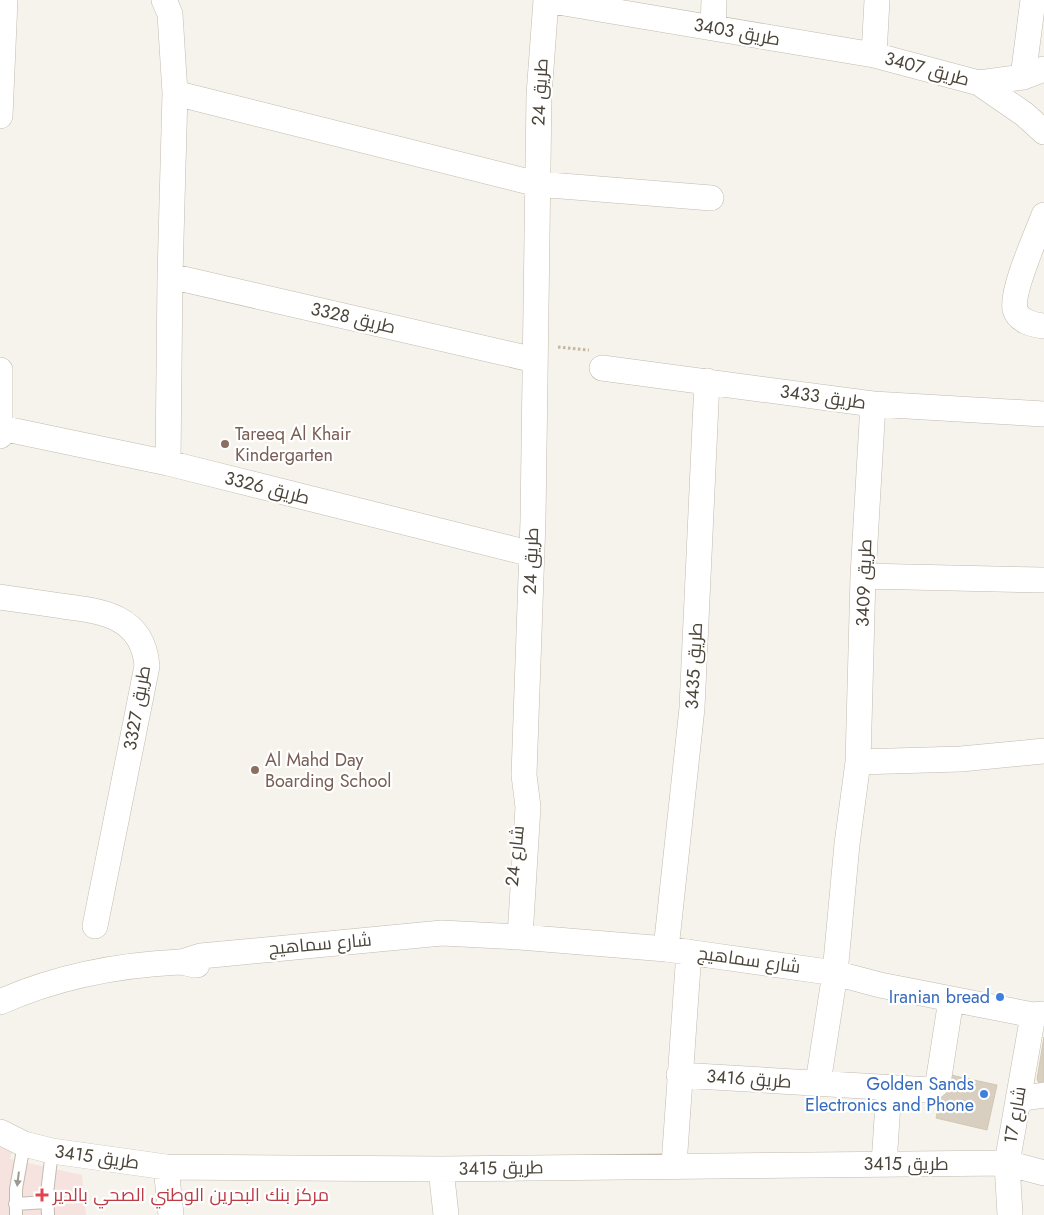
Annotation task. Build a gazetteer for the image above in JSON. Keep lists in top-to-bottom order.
{
  "streets": {
    "street": [
      "طريق 3403",
      "طريق 3407",
      "طريق 24",
      "طريق 3328",
      "طريق 3433",
      "طريق 3326",
      "طريق 3409",
      "طريق 3435",
      "طريق 3327",
      "شارع 24",
      "شارع سماهيج",
      "طريق 3416",
      "شارع 17",
      "طريق 3415"
    ]
  },
  "crossings": [
    ["طريق 3403", "طريق 3407"],
    ["طريق 3403", "طريق 24"],
    ["طريق 24", "طريق 3328"],
    ["طريق 24", "طريق 3326"],
    ["طريق 24", "شارع 24"],
    ["طريق 3433", "طريق 3409"],
    ["طريق 3433", "طريق 3435"],
    ["طريق 3409", "شارع سماهيج"],
    ["طريق 3435", "شارع سماهيج"],
    ["شارع 24", "شارع سماهيج"],
    ["شارع سماهيج", "طريق 3416"],
    ["شارع سماهيج", "شارع 17"],
    ["شارع 17", "طريق 3415"]
  ],
  "places": {
    "other": [
      "Tareeq Al Khair Kindergarten",
      "Al Mahd Day Boarding School",
      "Iranian bread",
      "Golden Sands Electronics and Phone"
    ],
    "health": ["مركز بنك البحرين الوطني الصحي بالدير"]
  }
}
